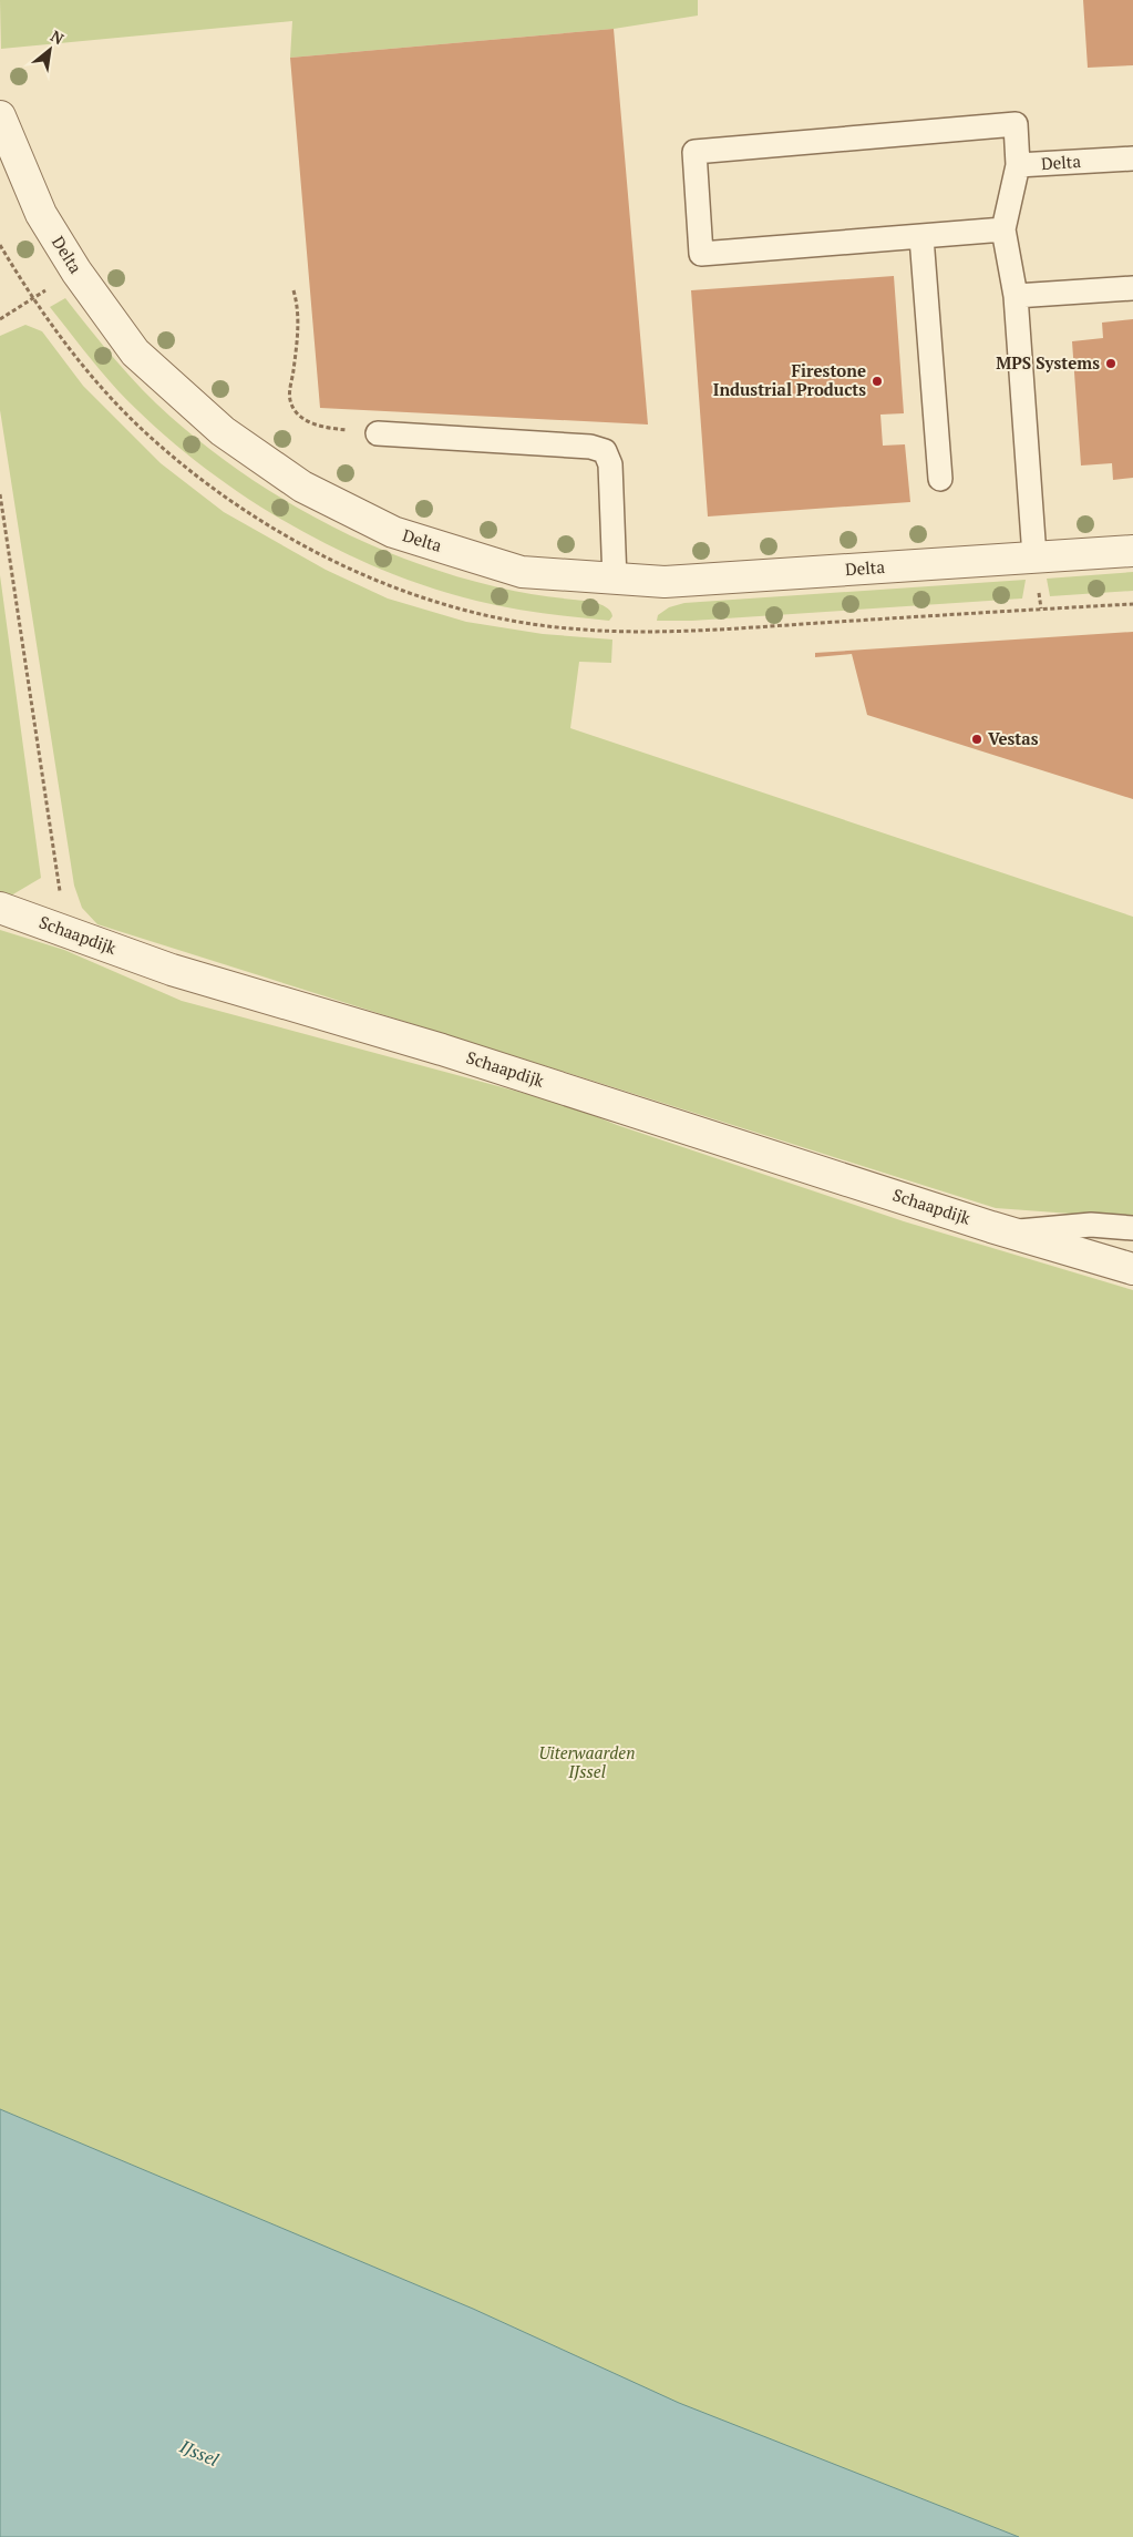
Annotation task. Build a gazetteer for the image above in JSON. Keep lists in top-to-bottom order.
{
  "streets": {
    "street": ["Delta", "Schaapdijk"]
  },
  "water": ["IJssel"],
  "parks": ["Uiterwaarden IJssel"],
  "places": ["MPS Systems", "Firestone Industrial Products", "Vestas"],
  "north": "top right"
}
